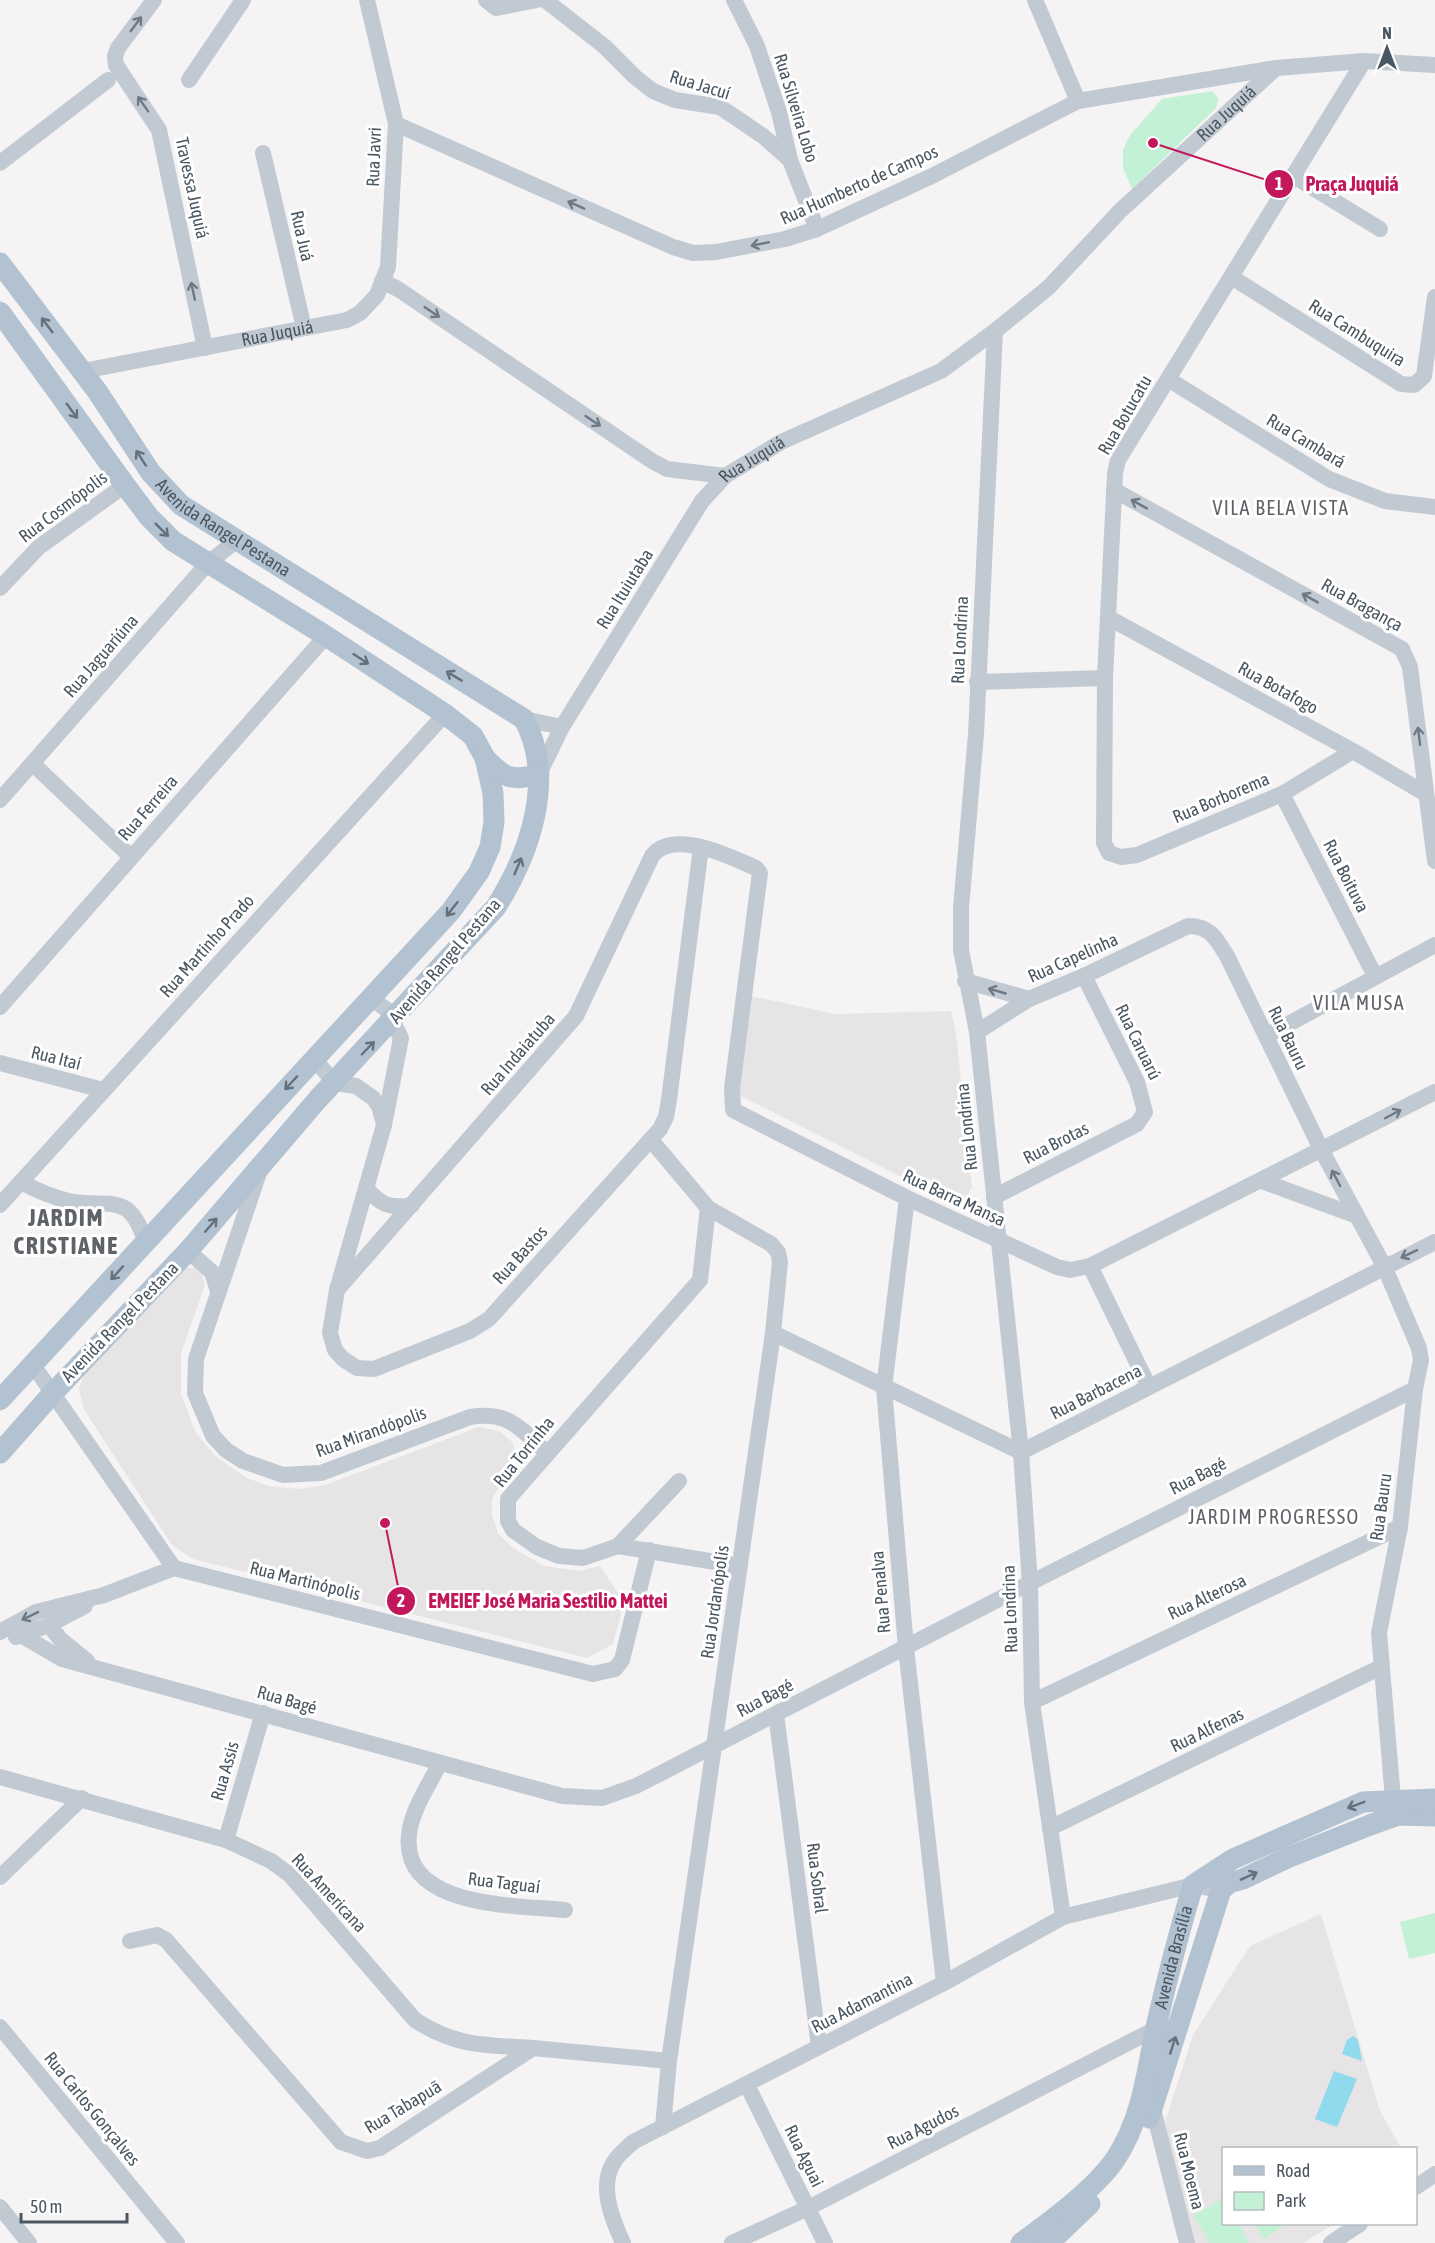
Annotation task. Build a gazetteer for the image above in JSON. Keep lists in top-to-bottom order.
{
  "streets": {
    "main road": ["Avenida Rangel Pestana", "Avenida Brasília"],
    "street": [
      "Rua Jacuí",
      "Rua Silveira Lobo",
      "Rua Juquiá",
      "Rua Javri",
      "Rua Humberto de Campos",
      "Travessa Juquiá",
      "Rua Juá",
      "Rua Cambuquira",
      "Rua Botucatu",
      "Rua Cambará",
      "Rua Cosmópolis",
      "Rua Ituiutaba",
      "Rua Bragança",
      "Rua Londrina",
      "Rua Jaguariúna",
      "Rua Botafogo",
      "Rua Borborema",
      "Rua Ferreira",
      "Rua Boituva",
      "Rua Martinho Prado",
      "Rua Capelinha",
      "Rua Bauru",
      "Rua Caruarú",
      "Rua Indaiatuba",
      "Rua Itaí",
      "Rua Brotas",
      "Rua Barra Mansa",
      "Rua Bastos",
      "Rua Barbacena",
      "Rua Mirandópolis",
      "Rua Torrinha",
      "Rua Bagé",
      "Rua Martinópolis",
      "Rua Penalva",
      "Rua Alterosa",
      "Rua Jordanópolis",
      "Rua Alfenas",
      "Rua Assis",
      "Rua Sobral",
      "Rua Taguaí",
      "Rua Americana",
      "Rua Adamantina",
      "Rua Tabapuã",
      "Rua Carlos Gonçalves",
      "Rua Agudos",
      "Rua Aguai",
      "Rua Moema"
    ]
  },
  "crossings": [
    ["Rua Jacuí", "Rua Silveira Lobo"],
    ["Rua Silveira Lobo", "Rua Humberto de Campos"],
    ["Rua Juquiá", "Rua Javri"],
    ["Rua Juquiá", "Rua Humberto de Campos"],
    ["Rua Juquiá", "Travessa Juquiá"],
    ["Rua Juquiá", "Rua Juá"],
    ["Rua Juquiá", "Avenida Rangel Pestana"],
    ["Rua Juquiá", "Rua Ituiutaba"],
    ["Rua Juquiá", "Rua Londrina"],
    ["Rua Javri", "Rua Humberto de Campos"],
    ["Rua Cambuquira", "Rua Botucatu"],
    ["Rua Botucatu", "Rua Cambará"],
    ["Rua Botucatu", "Rua Bragança"],
    ["Rua Botucatu", "Rua Botafogo"],
    ["Rua Botucatu", "Rua Borborema"],
    ["Rua Cosmópolis", "Avenida Rangel Pestana"],
    ["Avenida Rangel Pestana", "Rua Ituiutaba"],
    ["Avenida Rangel Pestana", "Rua Jaguariúna"],
    ["Avenida Rangel Pestana", "Rua Ferreira"],
    ["Avenida Rangel Pestana", "Rua Martinho Prado"],
    ["Avenida Rangel Pestana", "Rua Bastos"],
    ["Avenida Rangel Pestana", "Rua Mirandópolis"],
    ["Rua Bragança", "Rua Botafogo"],
    ["Rua Londrina", "Rua Capelinha"],
    ["Rua Londrina", "Rua Brotas"],
    ["Rua Londrina", "Rua Barra Mansa"],
    ["Rua Londrina", "Rua Barbacena"],
    ["Rua Londrina", "Rua Bagé"],
    ["Rua Londrina", "Rua Alterosa"],
    ["Rua Londrina", "Rua Alfenas"],
    ["Rua Londrina", "Rua Adamantina"],
    ["Rua Botafogo", "Rua Borborema"],
    ["Rua Borborema", "Rua Boituva"],
    ["Rua Martinho Prado", "Rua Itaí"],
    ["Rua Capelinha", "Rua Bauru"],
    ["Rua Capelinha", "Rua Caruarú"],
    ["Rua Bauru", "Rua Barra Mansa"],
    ["Rua Bauru", "Rua Barbacena"],
    ["Rua Bauru", "Rua Bagé"],
    ["Rua Bauru", "Rua Alterosa"],
    ["Rua Bauru", "Rua Alfenas"],
    ["Rua Bauru", "Avenida Brasília"],
    ["Rua Caruarú", "Rua Brotas"],
    ["Rua Indaiatuba", "Rua Barra Mansa"],
    ["Rua Indaiatuba", "Rua Bastos"],
    ["Rua Barra Mansa", "Rua Bastos"],
    ["Rua Barra Mansa", "Rua Penalva"],
    ["Rua Bastos", "Rua Jordanópolis"],
    ["Rua Mirandópolis", "Rua Torrinha"],
    ["Rua Torrinha", "Rua Martinópolis"],
    ["Rua Torrinha", "Rua Jordanópolis"],
    ["Rua Bagé", "Rua Penalva"],
    ["Rua Bagé", "Rua Jordanópolis"],
    ["Rua Bagé", "Rua Assis"],
    ["Rua Bagé", "Rua Sobral"],
    ["Rua Bagé", "Rua Taguaí"],
    ["Rua Penalva", "Rua Adamantina"],
    ["Rua Jordanópolis", "Rua Adamantina"],
    ["Rua Assis", "Rua Americana"],
    ["Rua Sobral", "Rua Adamantina"],
    ["Rua Americana", "Rua Tabapuã"],
    ["Avenida Brasília", "Rua Adamantina"],
    ["Avenida Brasília", "Rua Agudos"],
    ["Avenida Brasília", "Rua Moema"],
    ["Rua Adamantina", "Rua Aguai"],
    ["Rua Agudos", "Rua Aguai"]
  ],
  "one_way": ["Rua Humberto de Campos", "Travessa Juquiá", "Rua Bragança"],
  "districts": [
    "VILA BELA VISTA",
    "VILA MUSA",
    "JARDIM CRISTIANE",
    "JARDIM PROGRESSO"
  ],
  "places": ["Praça Juquiá", "EMEIEF José Maria Sestilio Mattei"],
  "legend": ["Road", "Park"],
  "scale_bar": "50 m",
  "north": "top"
}
